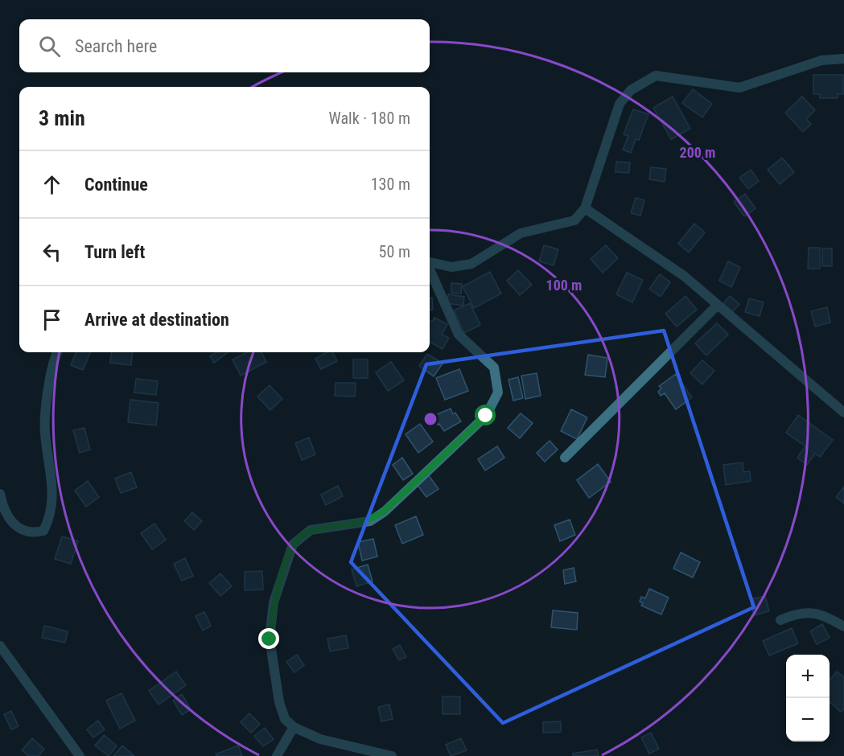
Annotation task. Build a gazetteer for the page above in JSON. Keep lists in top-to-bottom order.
{
  "page": {
    "search": "Search here",
    "heading": ["3 min", "Walk · 180 m"],
    "list": [
      ["Continue", "130 m"],
      ["Turn left", "50 m"],
      "Arrive at destination"
    ],
    "map_buttons": ["+", "−"]
  },
  "rings": ["200 m", "100 m"]
}
